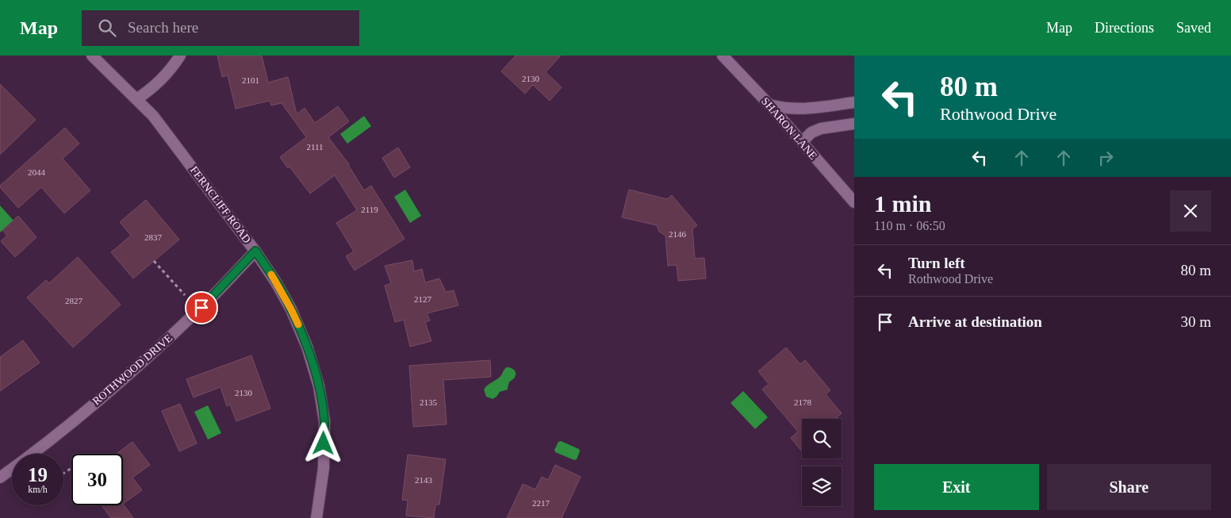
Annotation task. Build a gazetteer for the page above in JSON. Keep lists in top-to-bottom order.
{
  "streets": {
    "street": ["SHARON LANE", "FERNCLIFF ROAD", "ROTHWOOD DRIVE"]
  },
  "crossings": [
    ["FERNCLIFF ROAD", "ROTHWOOD DRIVE"]
  ],
  "house_numbers": [
    "2130",
    "2101",
    "2111",
    "2044",
    "2119",
    "2146",
    "2837",
    "2127",
    "2827",
    "2130",
    "2135",
    "2178",
    "2143",
    "2217"
  ],
  "page": {
    "header": "Map",
    "search": "Search here",
    "nav": ["Map", "Directions", "Saved"],
    "turn": ["80 m", "Rothwood Drive"],
    "heading": ["1 min", "110 m · 06:50"],
    "list": [
      {
        "name": "Turn left",
        "note": "Rothwood Drive",
        "value": "80 m"
      },
      {
        "name": "Arrive at destination",
        "value": "30 m"
      }
    ],
    "speed": "19 km/h",
    "limit": "30",
    "buttons": ["Exit", "Share"]
  }
}
